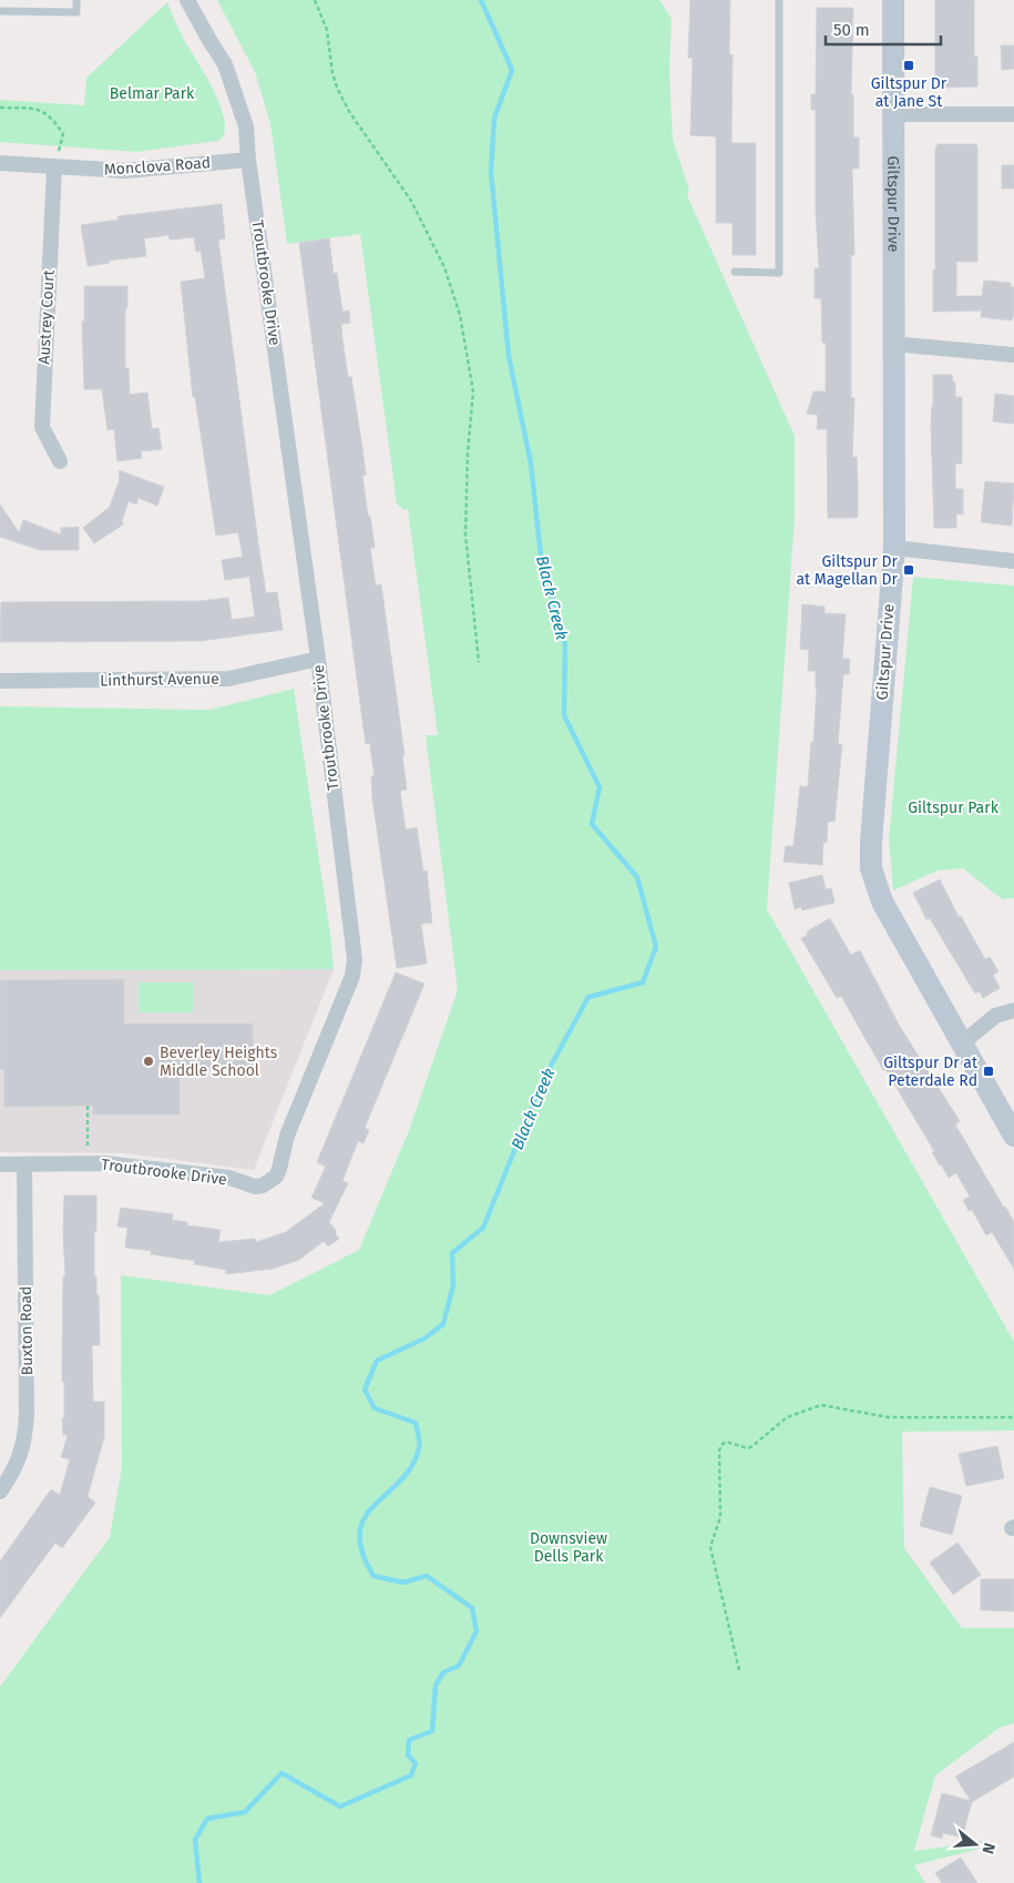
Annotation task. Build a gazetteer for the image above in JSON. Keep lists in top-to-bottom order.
{
  "streets": {
    "street": [
      "Monclova Road",
      "Giltspur Drive",
      "Troutbrooke Drive",
      "Austrey Court",
      "Linthurst Avenue",
      "Buxton Road"
    ]
  },
  "crossings": [
    ["Monclova Road", "Troutbrooke Drive"],
    ["Monclova Road", "Austrey Court"],
    ["Troutbrooke Drive", "Linthurst Avenue"],
    ["Troutbrooke Drive", "Buxton Road"]
  ],
  "water": ["Black Creek"],
  "parks": ["Belmar Park", "Giltspur Park", "Downsview Dells Park"],
  "places": {
    "transit": ["Giltspur Dr at Jane St", "Giltspur Dr at Magellan Dr", "Giltspur Dr at Peterdale Rd"],
    "other": ["Beverley Heights Middle School"]
  },
  "scale_bar": "50 m",
  "north": "right"
}
